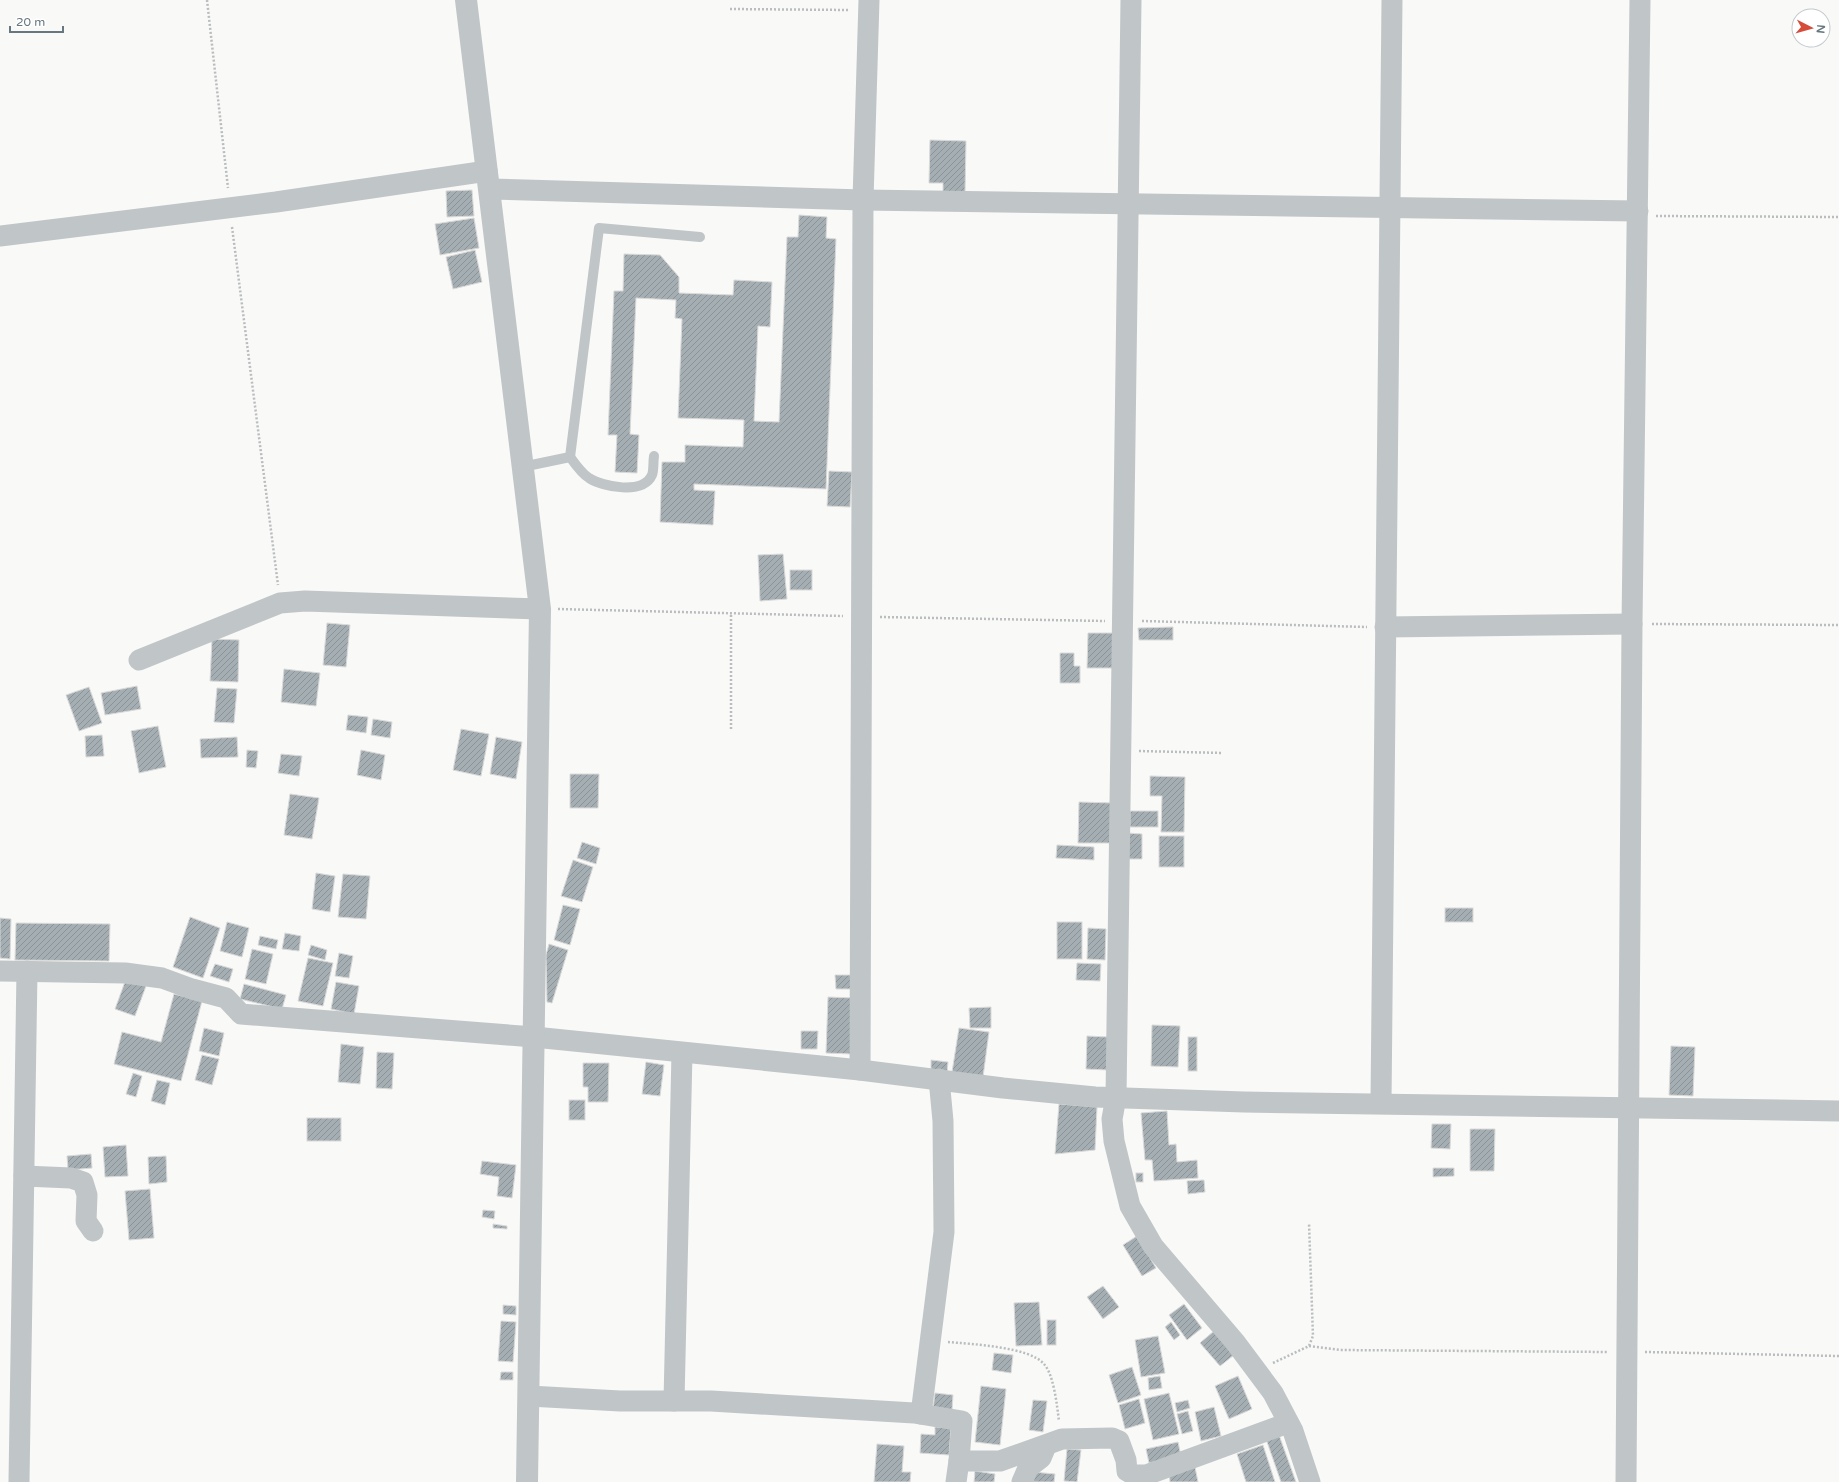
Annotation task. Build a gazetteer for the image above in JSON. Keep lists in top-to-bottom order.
{
  "scale_bar": "20 m",
  "north": "right"
}
